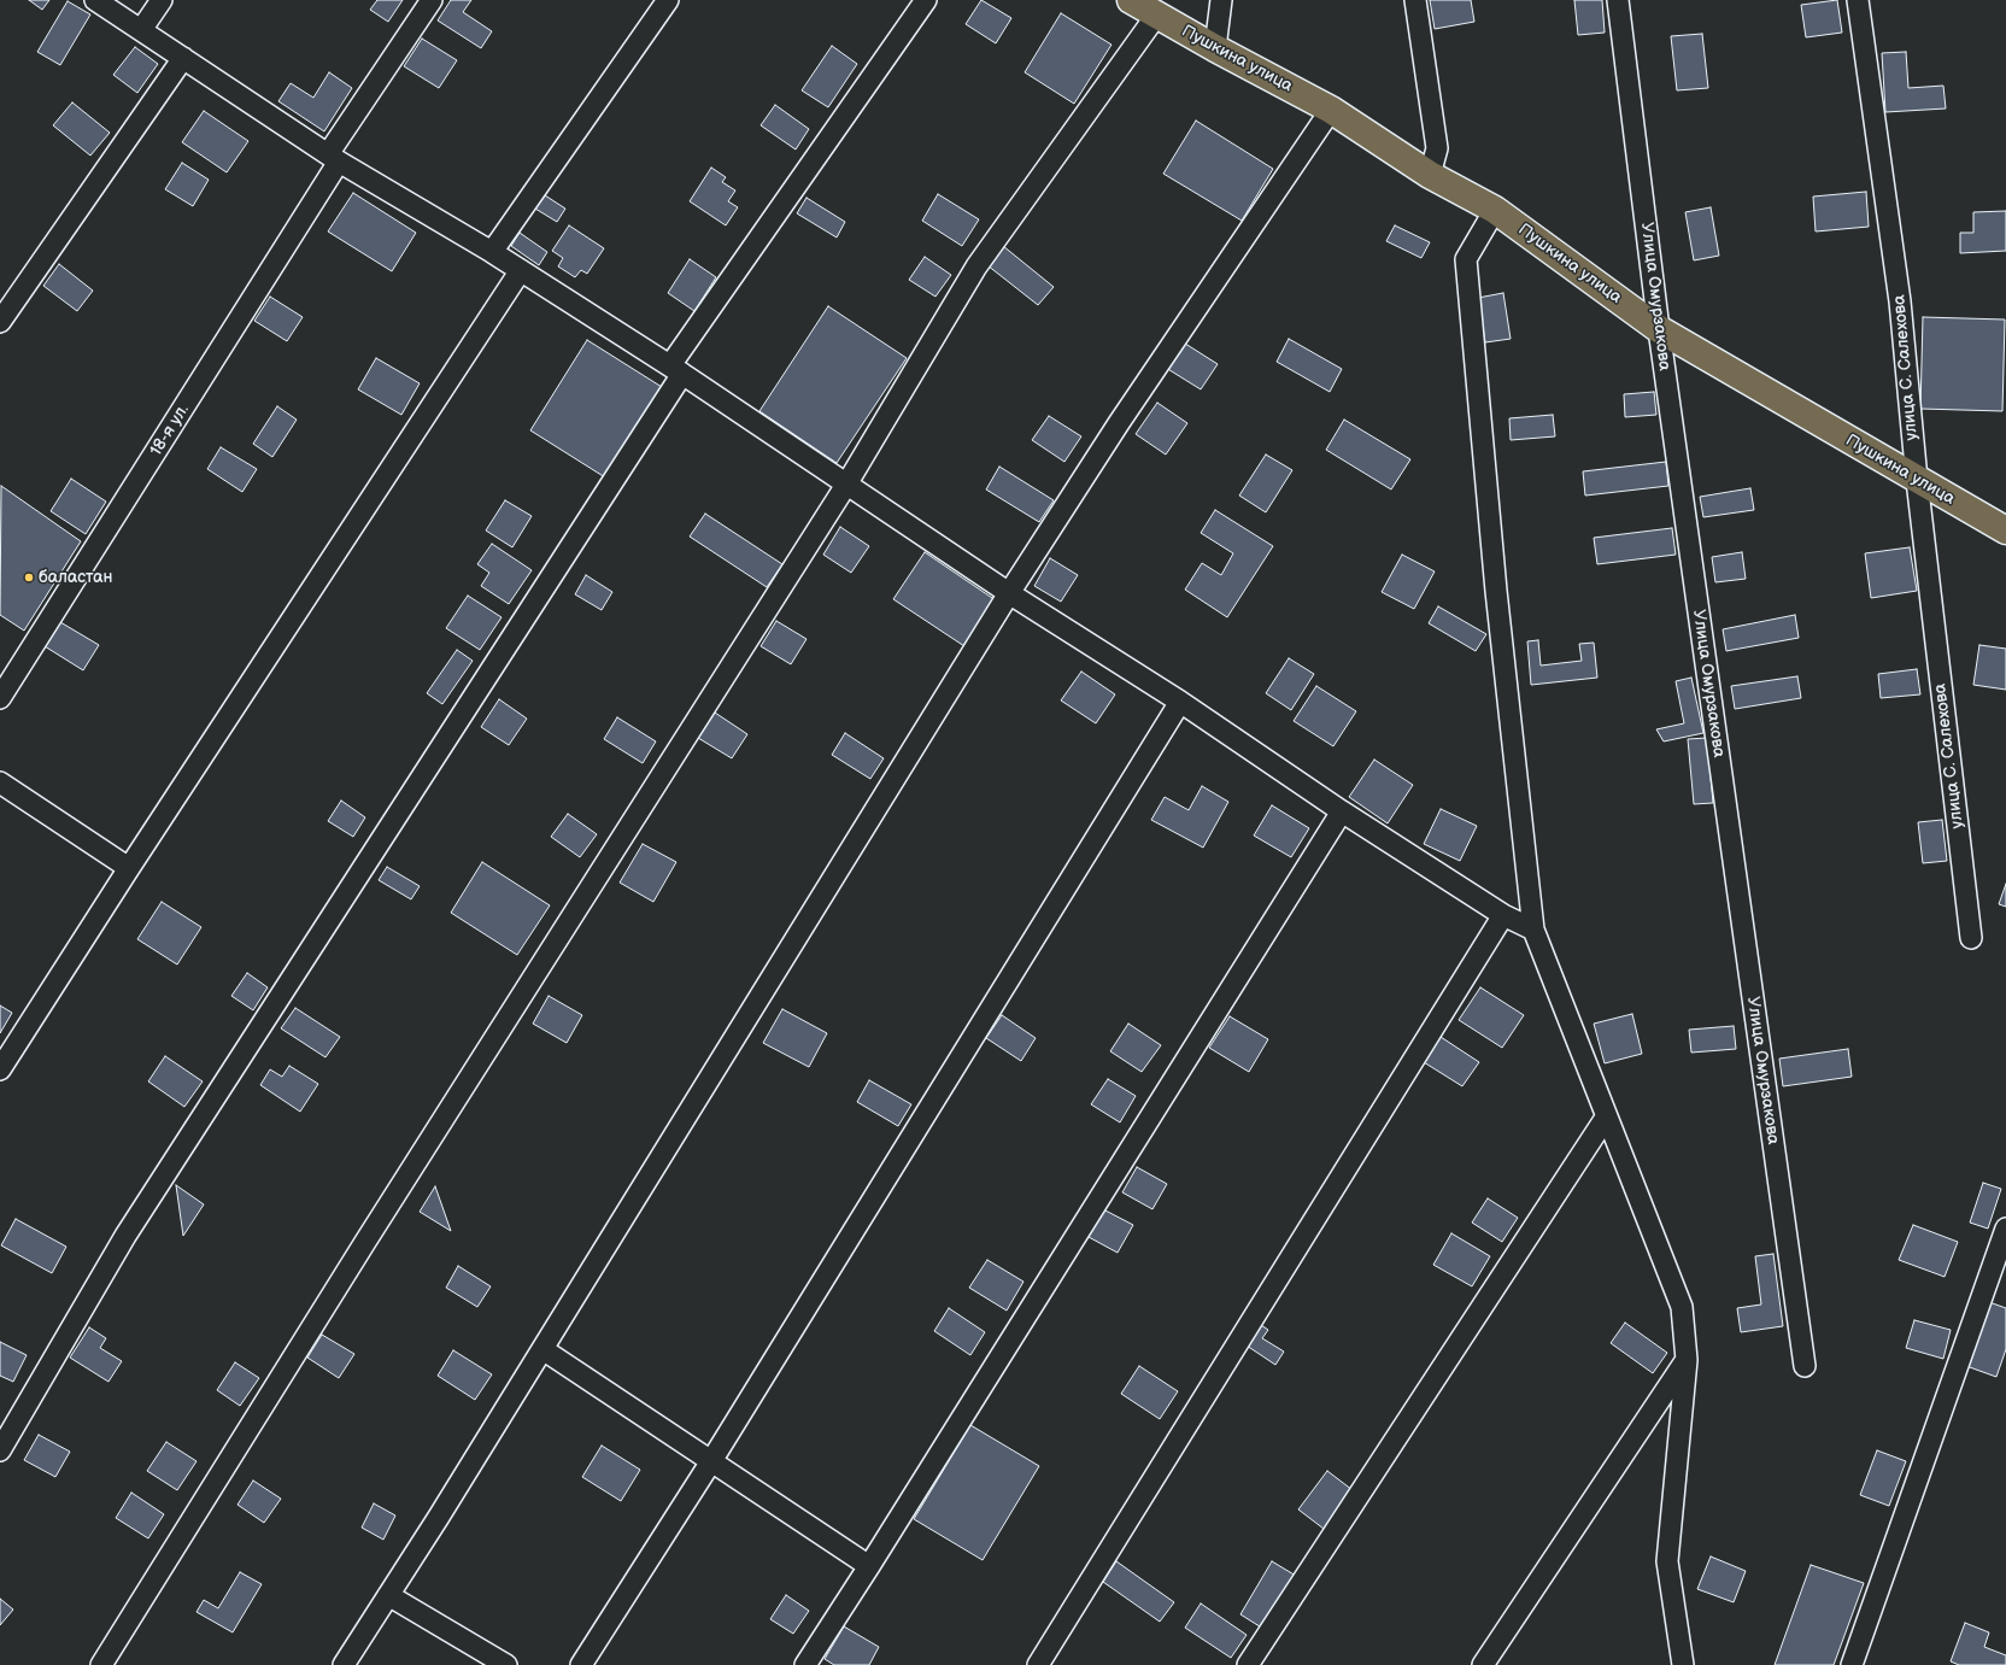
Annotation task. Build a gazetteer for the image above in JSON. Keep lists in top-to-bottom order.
{
  "streets": {
    "highway": ["Пушкина улица"],
    "street": ["Улица Омурзакова", "улица С. Салехова", "18-я ул."]
  },
  "crossings": [
    ["Пушкина улица", "Улица Омурзакова"],
    ["Пушкина улица", "улица С. Салехова"]
  ],
  "places": ["баластан"]
}
